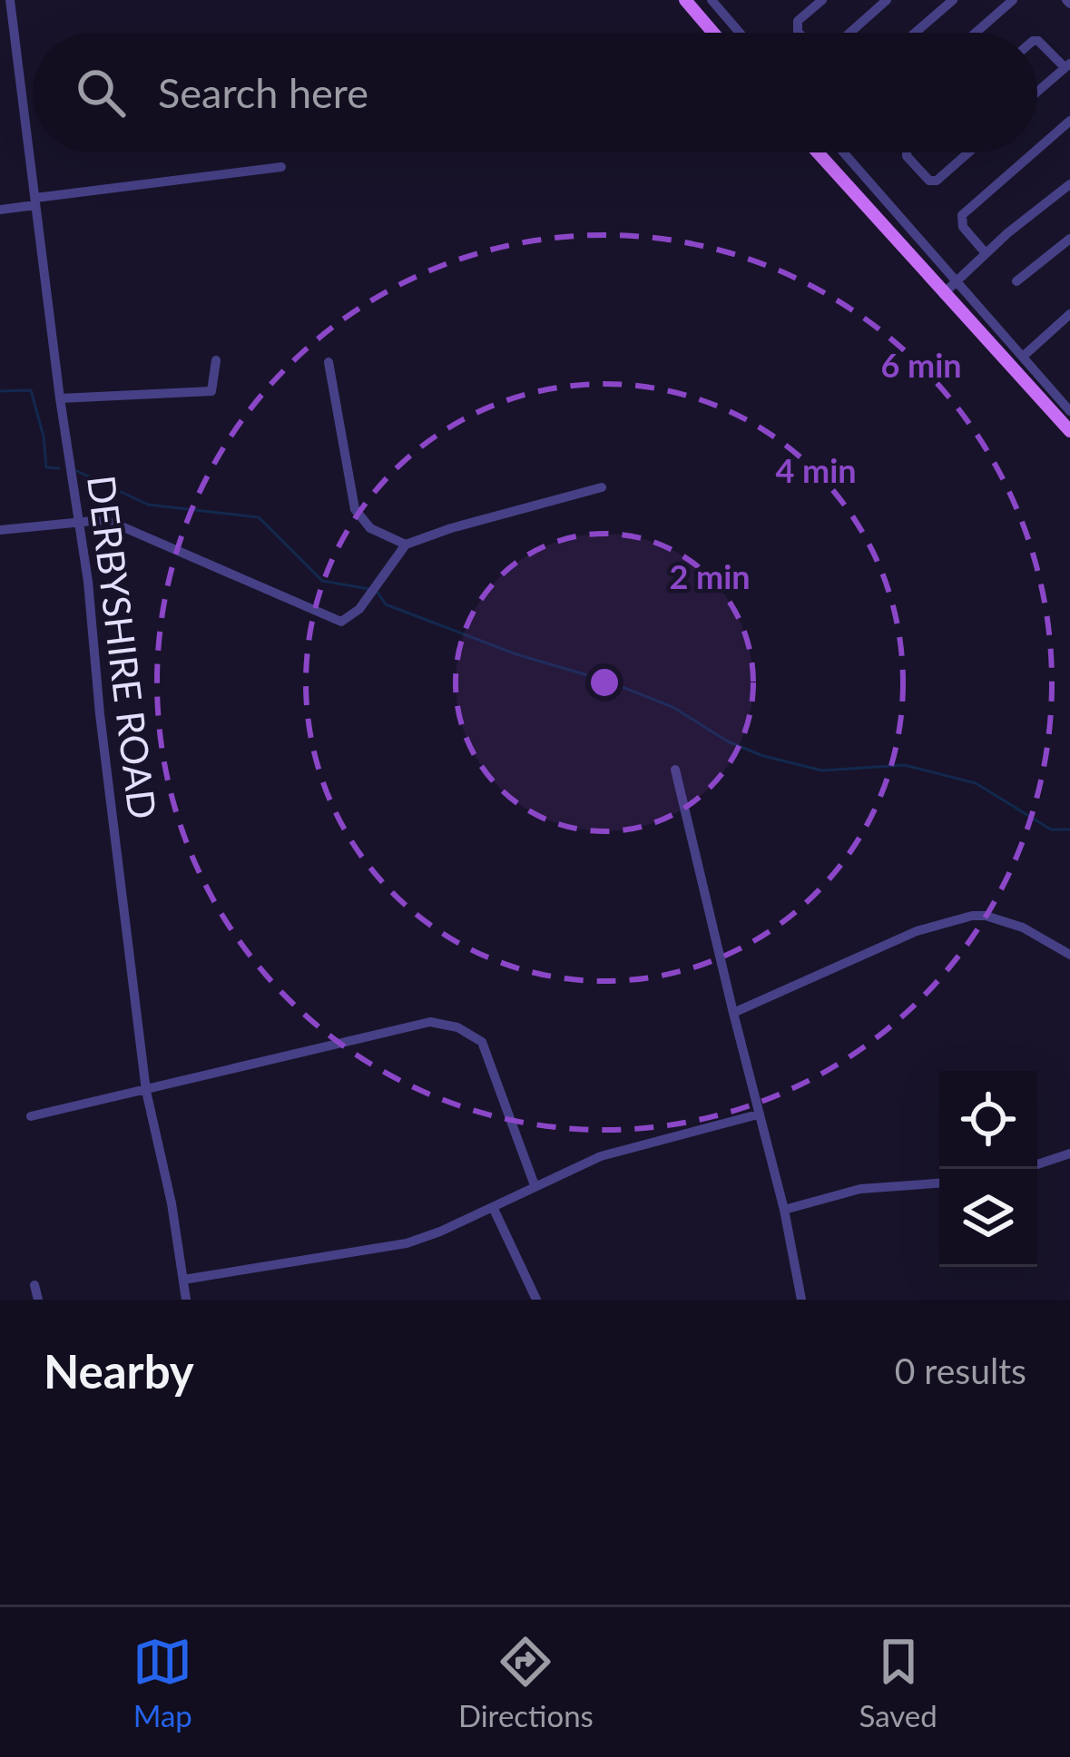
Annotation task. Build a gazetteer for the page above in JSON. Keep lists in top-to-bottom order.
{
  "streets": {
    "street": ["DERBYSHIRE ROAD"]
  },
  "page": {
    "search": "Search here",
    "heading": ["Nearby", "0 results"],
    "nav": ["Map", "Directions", "Saved"]
  },
  "rings": ["6 min", "4 min", "2 min"]
}
